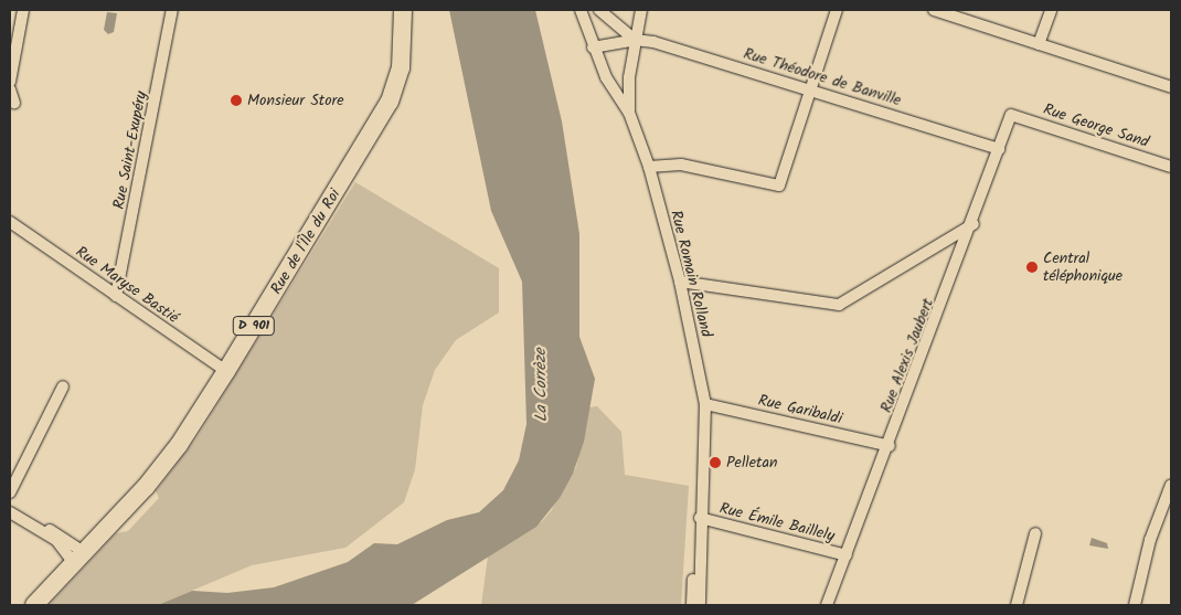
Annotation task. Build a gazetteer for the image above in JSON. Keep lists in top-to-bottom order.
{
  "streets": {
    "main road": ["Rue de l'Île du Roi", "D 901"],
    "street": [
      "Rue Théodore de Banville",
      "Rue George Sand",
      "Rue Saint-Exupéry",
      "Rue Romain Rolland",
      "Rue Maryse Bastié",
      "Rue Alexis Jaubert",
      "Rue Garibaldi",
      "Rue Émile Baillely"
    ]
  },
  "crossings": [
    ["Rue Théodore de Banville", "Rue Romain Rolland"],
    ["Rue Théodore de Banville", "Rue Alexis Jaubert"],
    ["Rue George Sand", "Rue Alexis Jaubert"],
    ["Rue Saint-Exupéry", "Rue Maryse Bastié"],
    ["Rue de l'Île du Roi", "Rue Maryse Bastié"],
    ["Rue Romain Rolland", "Rue Garibaldi"],
    ["Rue Romain Rolland", "Rue Émile Baillely"],
    ["Rue Alexis Jaubert", "Rue Garibaldi"],
    ["Rue Alexis Jaubert", "Rue Émile Baillely"]
  ],
  "water": ["La Corrèze"],
  "places": ["Monsieur Store", "Central téléphonique", "Pelletan"]
}
